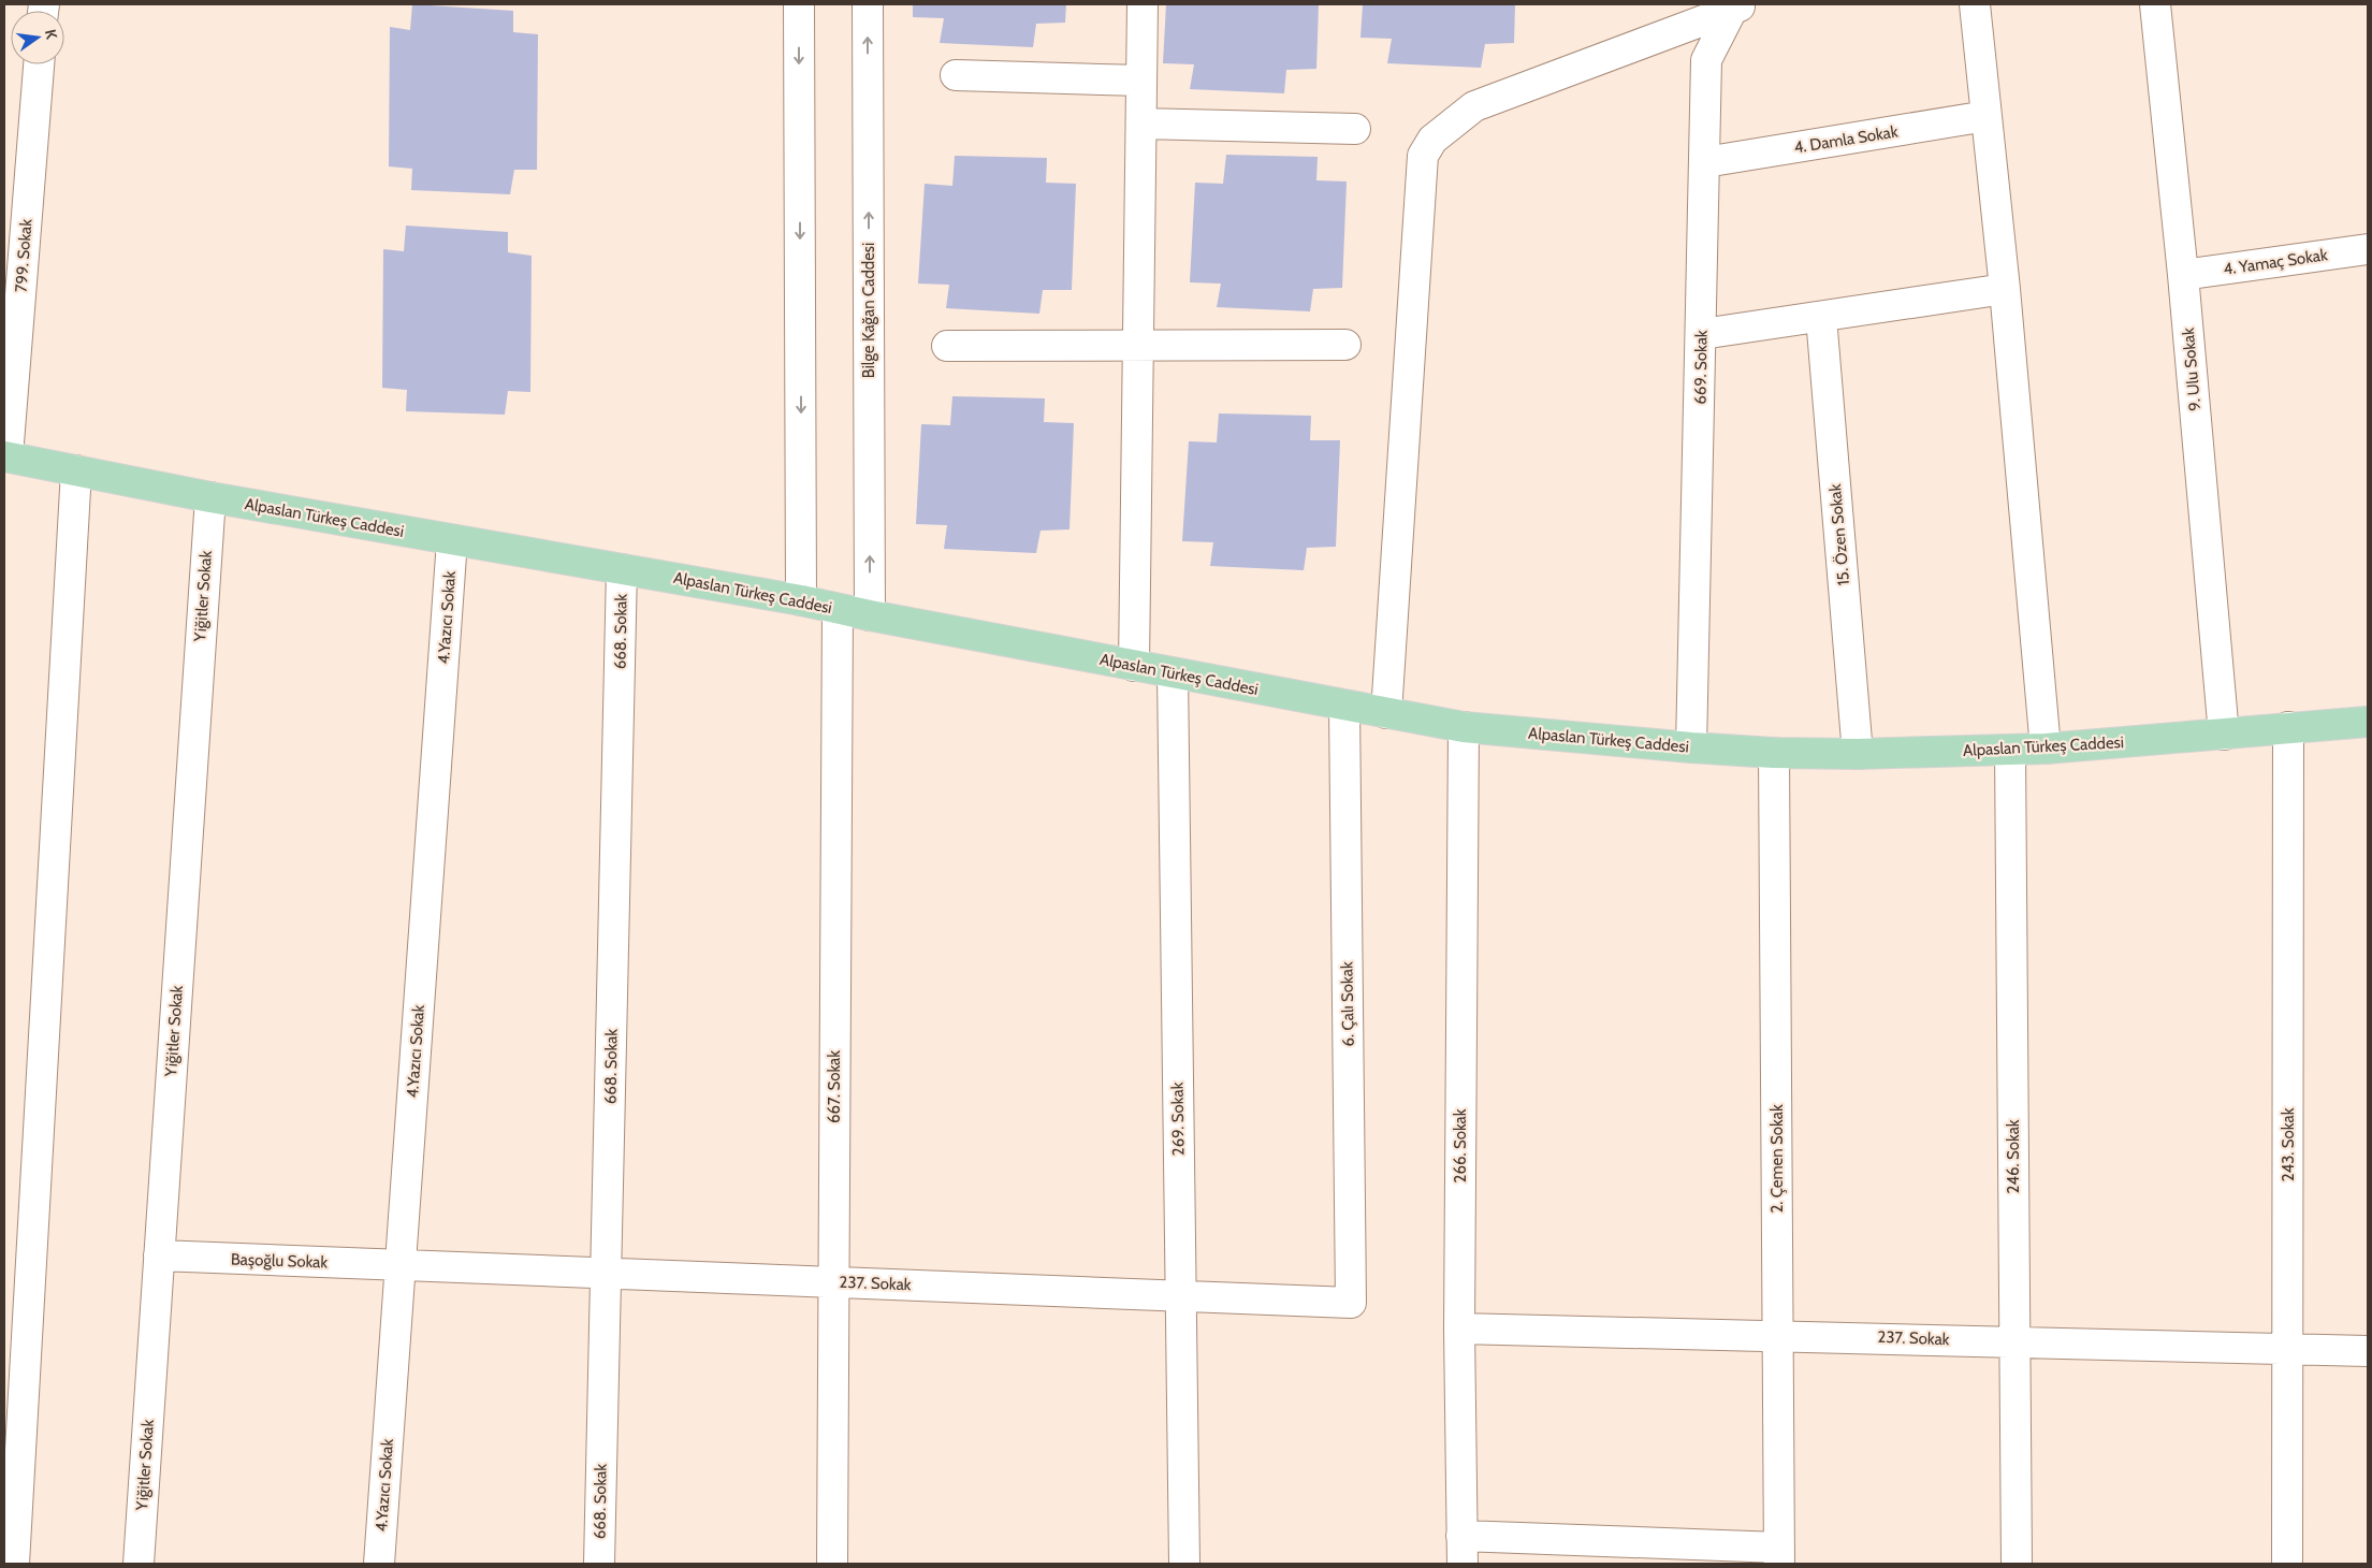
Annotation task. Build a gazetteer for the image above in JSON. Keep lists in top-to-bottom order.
{
  "streets": {
    "main road": ["Alpaslan Türkeş Caddesi"],
    "street": [
      "4. Damla Sokak",
      "799. Sokak",
      "4. Yamaç Sokak",
      "Bilge Kağan Caddesi",
      "669. Sokak",
      "9. Ulu Sokak",
      "15. Özen Sokak",
      "Yiğitler Sokak",
      "4.Yazıcı Sokak",
      "668. Sokak",
      "6. Çalı Sokak",
      "667. Sokak",
      "269. Sokak",
      "243. Sokak",
      "266. Sokak",
      "246. Sokak",
      "2. Çemen Sokak",
      "Başoğlu Sokak",
      "237. Sokak"
    ]
  },
  "crossings": [
    ["4. Damla Sokak", "669. Sokak"],
    ["799. Sokak", "Alpaslan Türkeş Caddesi"],
    ["4. Yamaç Sokak", "9. Ulu Sokak"],
    ["Bilge Kağan Caddesi", "Alpaslan Türkeş Caddesi"],
    ["669. Sokak", "Alpaslan Türkeş Caddesi"],
    ["9. Ulu Sokak", "Alpaslan Türkeş Caddesi"],
    ["Alpaslan Türkeş Caddesi", "15. Özen Sokak"],
    ["Alpaslan Türkeş Caddesi", "Yiğitler Sokak"],
    ["Alpaslan Türkeş Caddesi", "4.Yazıcı Sokak"],
    ["Alpaslan Türkeş Caddesi", "668. Sokak"],
    ["Alpaslan Türkeş Caddesi", "6. Çalı Sokak"],
    ["Alpaslan Türkeş Caddesi", "667. Sokak"],
    ["Alpaslan Türkeş Caddesi", "269. Sokak"],
    ["Alpaslan Türkeş Caddesi", "243. Sokak"],
    ["Alpaslan Türkeş Caddesi", "266. Sokak"],
    ["Alpaslan Türkeş Caddesi", "246. Sokak"],
    ["Alpaslan Türkeş Caddesi", "2. Çemen Sokak"],
    ["Yiğitler Sokak", "Başoğlu Sokak"],
    ["4.Yazıcı Sokak", "Başoğlu Sokak"],
    ["4.Yazıcı Sokak", "237. Sokak"],
    ["668. Sokak", "237. Sokak"],
    ["6. Çalı Sokak", "237. Sokak"],
    ["667. Sokak", "237. Sokak"],
    ["269. Sokak", "237. Sokak"],
    ["243. Sokak", "237. Sokak"],
    ["266. Sokak", "237. Sokak"],
    ["246. Sokak", "237. Sokak"],
    ["2. Çemen Sokak", "237. Sokak"],
    ["Başoğlu Sokak", "237. Sokak"]
  ],
  "north": "right"
}
